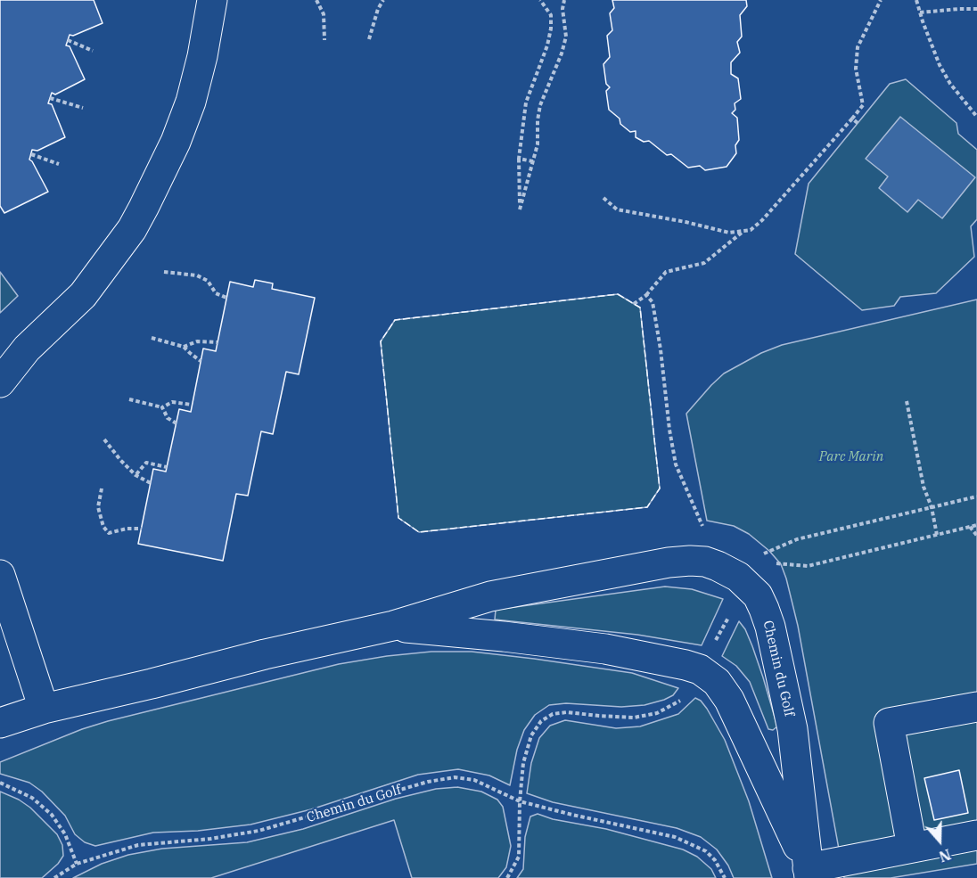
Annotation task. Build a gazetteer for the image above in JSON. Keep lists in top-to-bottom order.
{
  "streets": {
    "street": ["Chemin du Golf"]
  },
  "parks": ["Parc Marin"],
  "north": "bottom"
}
